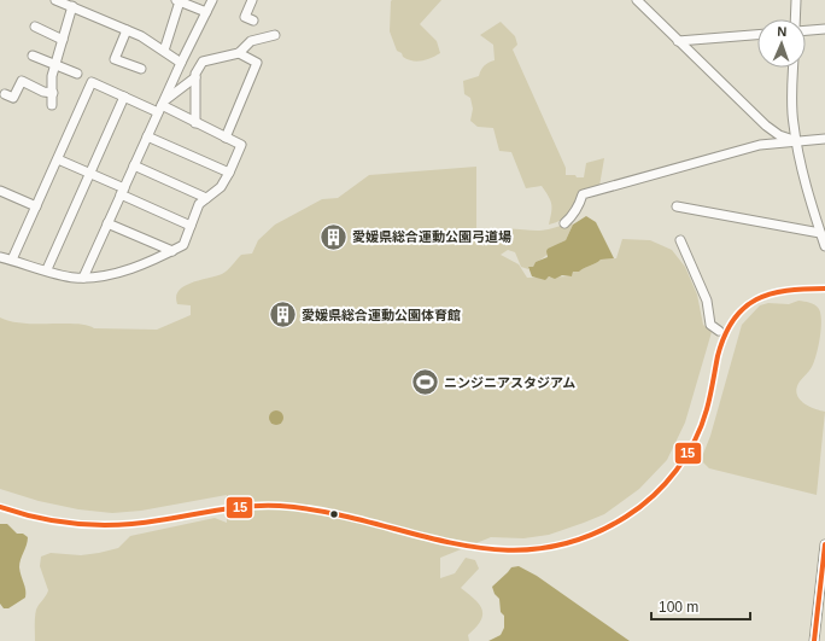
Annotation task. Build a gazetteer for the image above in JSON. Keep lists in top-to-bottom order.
{
  "places": {
    "building": ["愛媛県総合運動公園弓道場", "愛媛県総合運動公園体育館"],
    "sports": ["ニンジニアスタジアム"]
  },
  "lines": ["transit line 15"],
  "scale_bar": "100 m",
  "north": "top"
}
